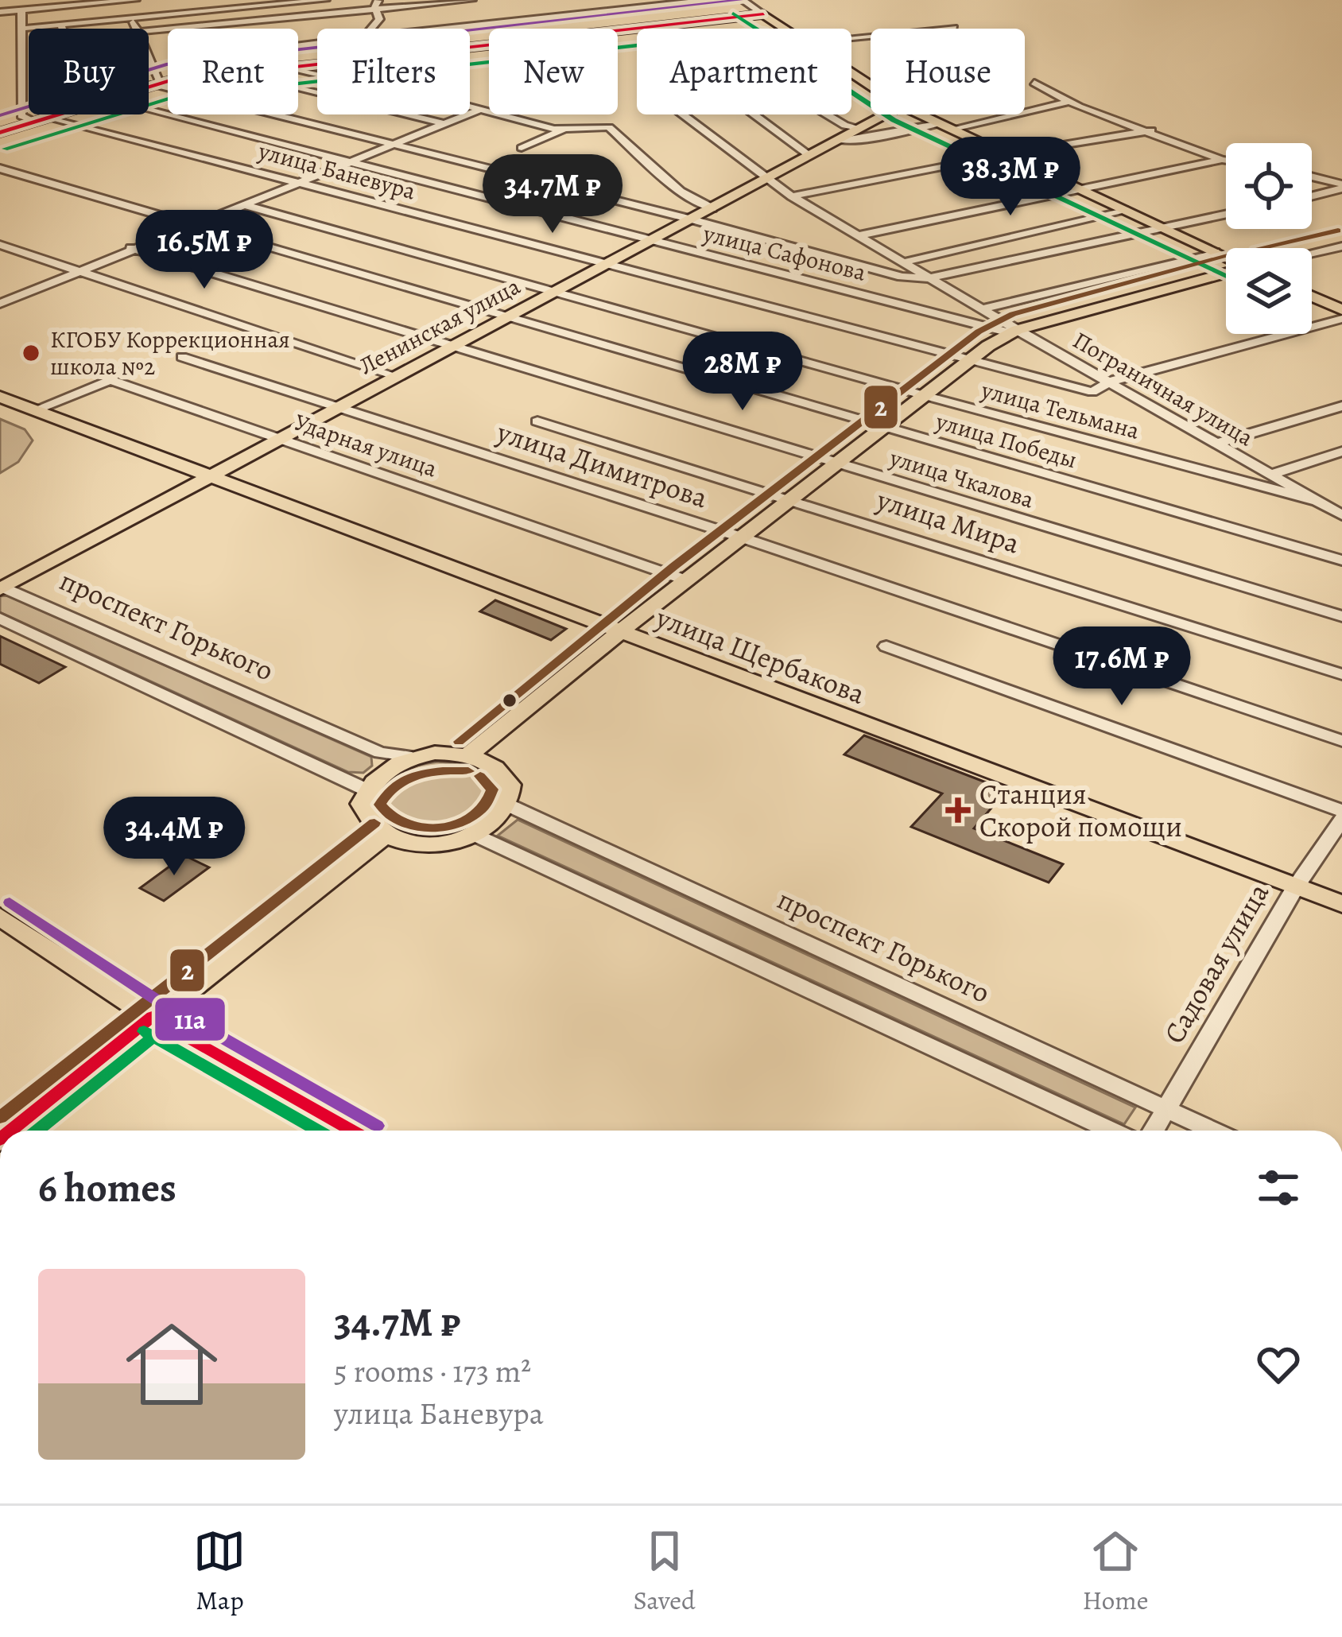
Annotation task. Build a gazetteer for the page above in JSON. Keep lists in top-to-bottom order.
{
  "streets": {
    "main road": ["Ленинская улица", "проспект Горького", "улица Щербакова"],
    "street": [
      "улица Баневура",
      "улица Сафонова",
      "Пограничная улица",
      "улица Тельмана",
      "улица Победы",
      "Ударная улица",
      "улица Димитрова",
      "улица Чкалова",
      "улица Мира",
      "Садовая улица"
    ]
  },
  "crossings": [
    ["улица Баневура", "Ленинская улица"],
    ["улица Баневура", "Пограничная улица"],
    ["улица Сафонова", "Ленинская улица"],
    ["улица Сафонова", "Пограничная улица"],
    ["Ленинская улица", "Пограничная улица"],
    ["Ленинская улица", "улица Тельмана"],
    ["Ленинская улица", "улица Победы"],
    ["Ленинская улица", "Ударная улица"],
    ["Ленинская улица", "улица Димитрова"],
    ["Ленинская улица", "улица Чкалова"],
    ["Ленинская улица", "проспект Горького"],
    ["Ленинская улица", "улица Щербакова"],
    ["Пограничная улица", "улица Тельмана"],
    ["Ударная улица", "улица Щербакова"],
    ["проспект Горького", "Садовая улица"],
    ["улица Щербакова", "Садовая улица"]
  ],
  "places": {
    "other": ["КГОБУ Коррекционная школа №2"],
    "health": ["Станция Скорой помощи"]
  },
  "lines": ["transit line 11а", "transit line 2"],
  "page": {
    "chip": [
      "Buy",
      "Rent",
      "Filters",
      "New",
      "Apartment",
      "House"
    ],
    "price": [
      "38.3M ₽",
      "34.7M ₽",
      "16.5M ₽",
      "28M ₽",
      "17.6M ₽",
      "34.4M ₽"
    ],
    "heading": "6 homes",
    "list": [
      {
        "name": "34.7M ₽",
        "note": "5 rooms · 173 m² · улица Баневура"
      }
    ],
    "tabs": ["Map", "Saved", "Home"]
  }
}
